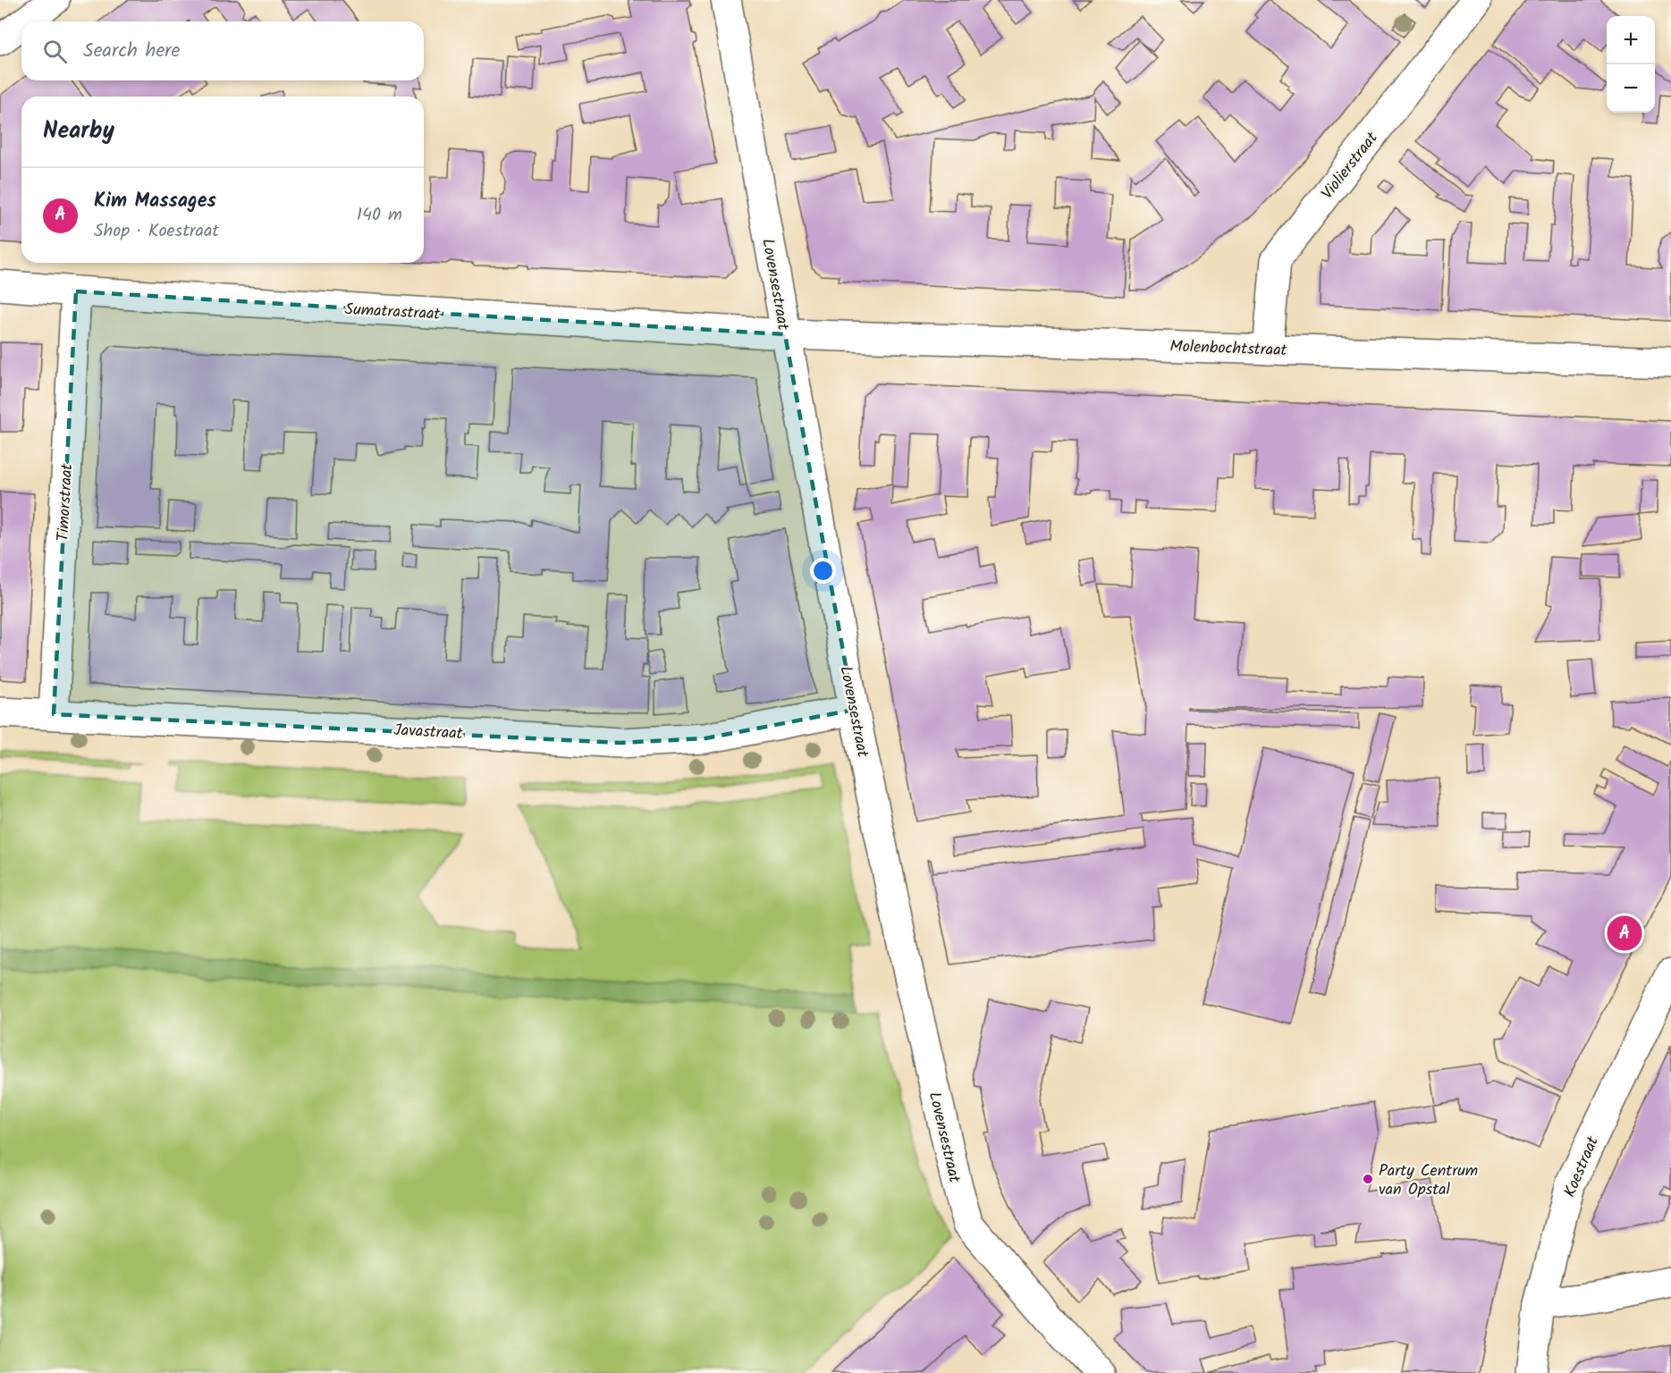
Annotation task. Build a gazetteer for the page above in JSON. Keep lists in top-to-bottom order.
{
  "streets": {
    "street": [
      "Violierstraat",
      "Lovensestraat",
      "Sumatrastraat",
      "Molenbochtstraat",
      "Timorstraat",
      "Javastraat",
      "Koestraat"
    ]
  },
  "crossings": [
    ["Violierstraat", "Molenbochtstraat"],
    ["Lovensestraat", "Sumatrastraat"],
    ["Lovensestraat", "Molenbochtstraat"],
    ["Lovensestraat", "Javastraat"],
    ["Sumatrastraat", "Molenbochtstraat"],
    ["Sumatrastraat", "Timorstraat"],
    ["Timorstraat", "Javastraat"]
  ],
  "places": ["Party Centrum van Opstal"],
  "page": {
    "map_buttons": ["+", "−"],
    "search": "Search here",
    "heading": "Nearby",
    "list": [
      {
        "mark": "A",
        "name": "Kim Massages",
        "note": "Shop · Koestraat",
        "value": "140 m"
      }
    ],
    "pins": "A"
  }
}
